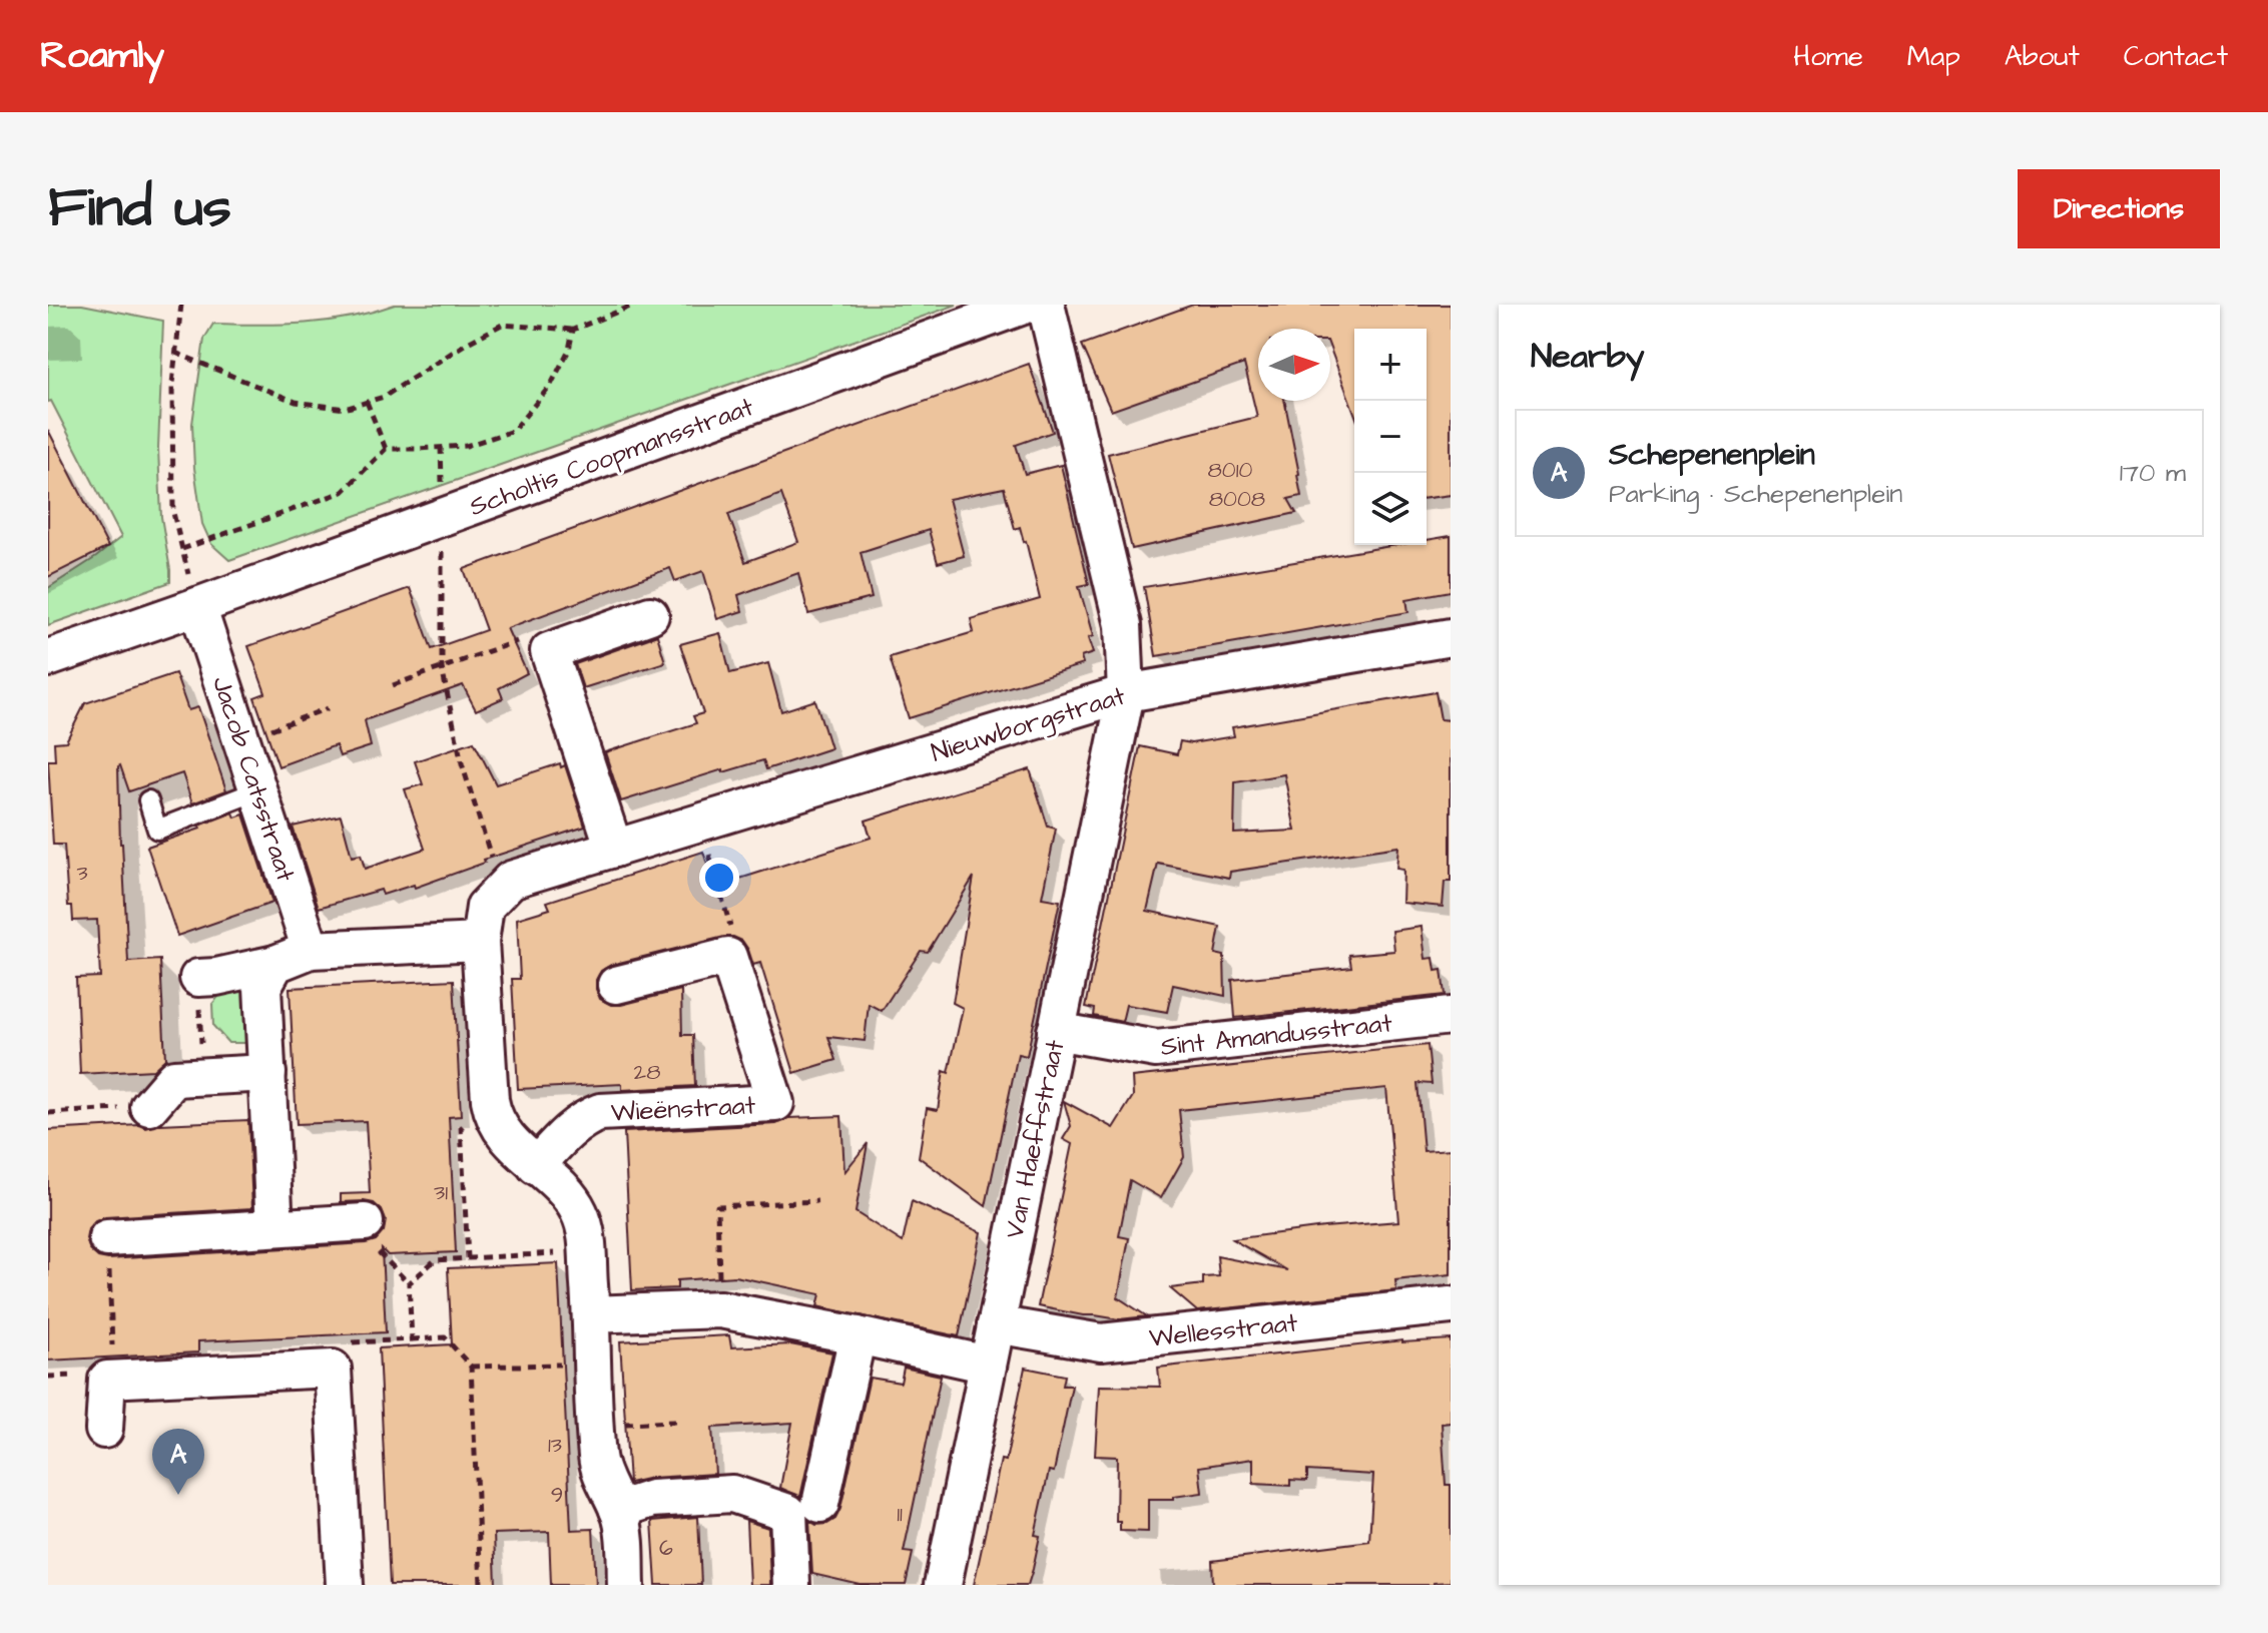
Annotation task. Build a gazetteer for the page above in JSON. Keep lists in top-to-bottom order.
{
  "streets": {
    "street": [
      "Scholtis Coopmansstraat",
      "Nieuwborgstraat",
      "Jacob Catsstraat",
      "Sint Amandusstraat",
      "Wieënstraat",
      "Van Haeffstraat",
      "Wellesstraat"
    ]
  },
  "crossings": [
    ["Scholtis Coopmansstraat", "Jacob Catsstraat"],
    ["Nieuwborgstraat", "Van Haeffstraat"],
    ["Sint Amandusstraat", "Van Haeffstraat"],
    ["Van Haeffstraat", "Wellesstraat"]
  ],
  "house_numbers": [
    "8010",
    "8008",
    "3",
    "28",
    "31",
    "13",
    "9",
    "11",
    "6"
  ],
  "north": "right",
  "page": {
    "header": "Roamly",
    "nav": [
      "Home",
      "Map",
      "About",
      "Contact"
    ],
    "title": "Find us",
    "buttons": "Directions",
    "heading": "Nearby",
    "map_buttons": ["+", "−"],
    "list": [
      {
        "mark": "A",
        "name": "Schepenenplein",
        "note": "Parking · Schepenenplein",
        "value": "170 m"
      }
    ],
    "pins": "A"
  }
}
